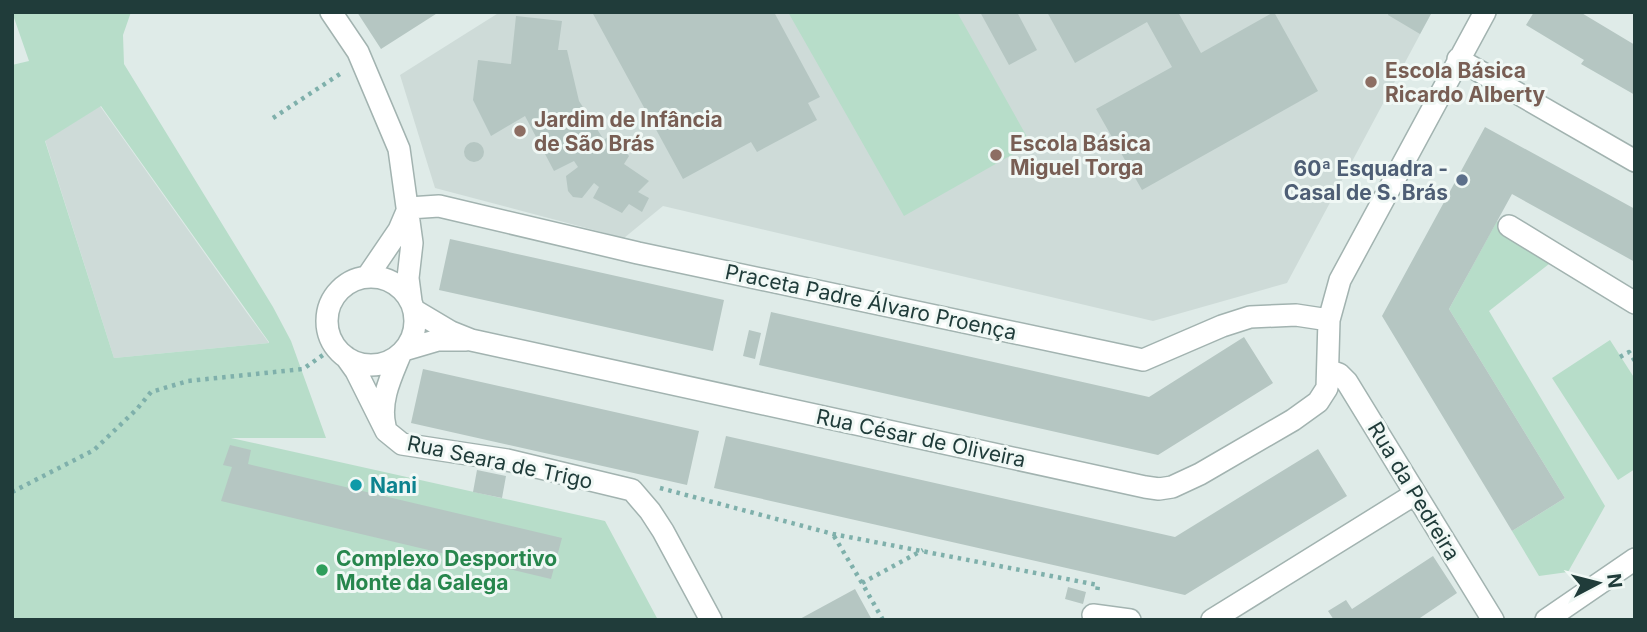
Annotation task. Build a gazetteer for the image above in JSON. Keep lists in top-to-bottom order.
{
  "streets": {
    "street": [
      "Praceta Padre Álvaro Proença",
      "Rua César de Oliveira",
      "Rua Seara de Trigo",
      "Rua da Pedreira"
    ]
  },
  "crossings": [
    ["Praceta Padre Álvaro Proença", "Rua César de Oliveira"],
    ["Rua César de Oliveira", "Rua Seara de Trigo"],
    ["Rua César de Oliveira", "Rua da Pedreira"]
  ],
  "places": [
    "Escola Básica Ricardo Alberty",
    "Jardim de Infância de São Brás",
    "Escola Básica Miguel Torga",
    "60ª Esquadra - Casal de S. Brás",
    "Nani",
    "Complexo Desportivo Monte da Galega"
  ],
  "north": "right"
}
